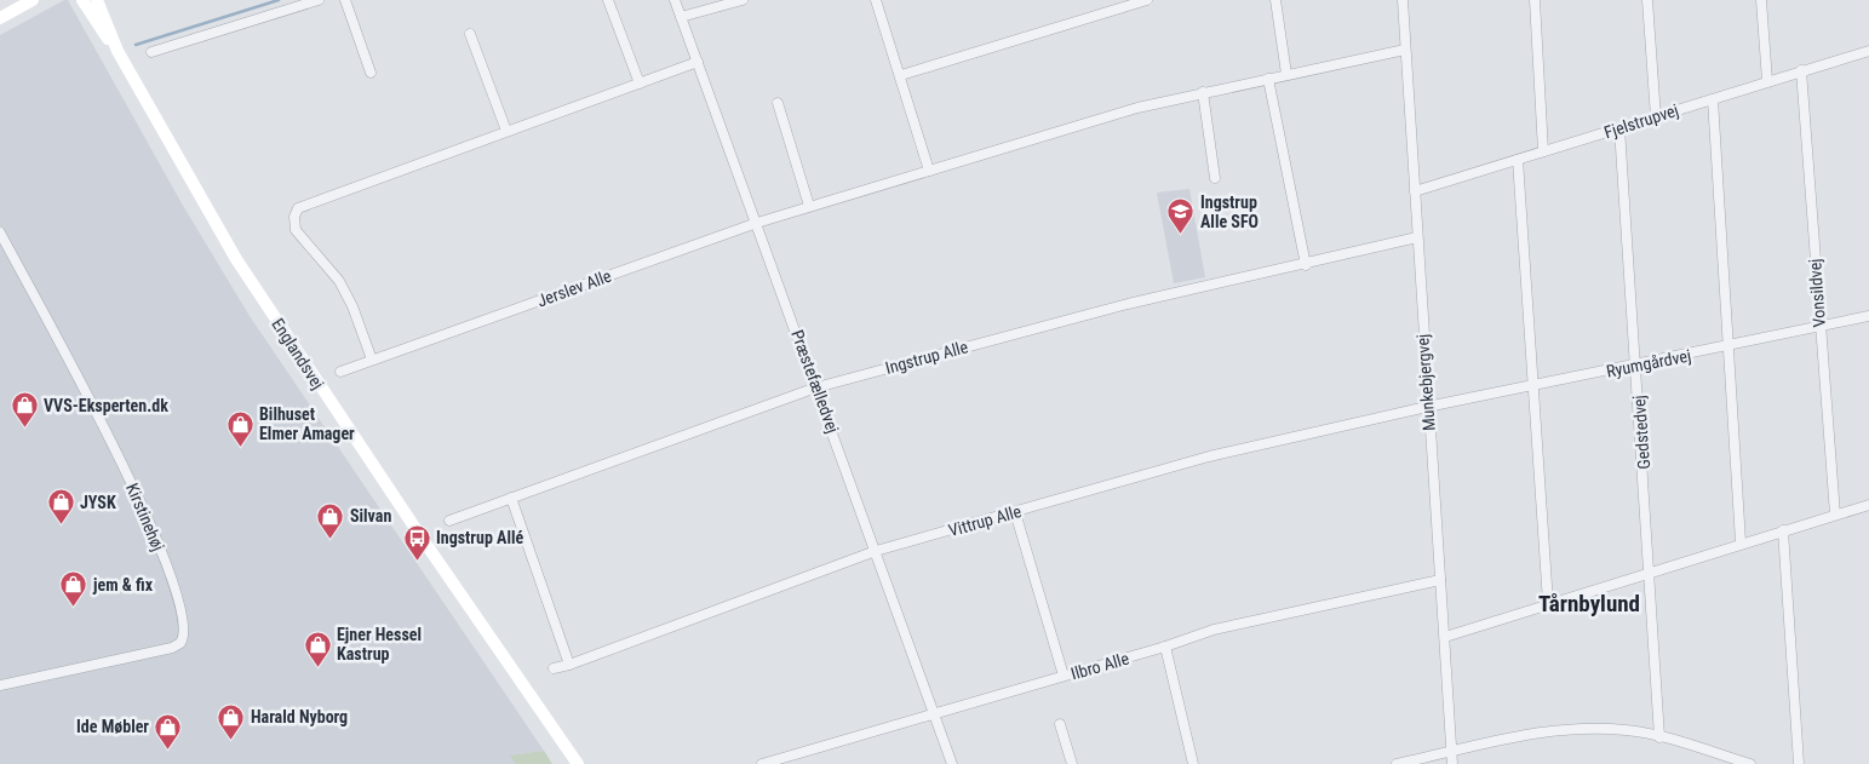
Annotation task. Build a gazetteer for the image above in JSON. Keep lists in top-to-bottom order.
{
  "streets": {
    "main road": ["Englandsvej"],
    "street": [
      "Fjelstrupvej",
      "Jerslev Alle",
      "Vonsildvej",
      "Ingstrup Alle",
      "Ryumgårdvej",
      "Præstefælledvej",
      "Munkebjergvej",
      "Gedstedvej",
      "Kirstinehøj",
      "Vittrup Alle",
      "Ilbro Alle"
    ]
  },
  "crossings": [
    ["Fjelstrupvej", "Vonsildvej"],
    ["Fjelstrupvej", "Munkebjergvej"],
    ["Fjelstrupvej", "Gedstedvej"],
    ["Jerslev Alle", "Præstefælledvej"],
    ["Jerslev Alle", "Munkebjergvej"],
    ["Vonsildvej", "Ryumgårdvej"],
    ["Ingstrup Alle", "Præstefælledvej"],
    ["Ingstrup Alle", "Munkebjergvej"],
    ["Ryumgårdvej", "Munkebjergvej"],
    ["Ryumgårdvej", "Gedstedvej"],
    ["Ryumgårdvej", "Vittrup Alle"],
    ["Præstefælledvej", "Vittrup Alle"],
    ["Præstefælledvej", "Ilbro Alle"],
    ["Munkebjergvej", "Vittrup Alle"],
    ["Munkebjergvej", "Ilbro Alle"]
  ],
  "districts": ["Tårnbylund"],
  "places": {
    "school or university": ["Ingstrup Alle SFO"],
    "shop": [
      "VVS-Eksperten.dk",
      "Bilhuset Elmer Amager",
      "JYSK",
      "Silvan",
      "jem & fix",
      "Ejner Hessel Kastrup",
      "Harald Nyborg",
      "Ide Møbler"
    ],
    "bus stop": ["Ingstrup Allé"]
  }
}
